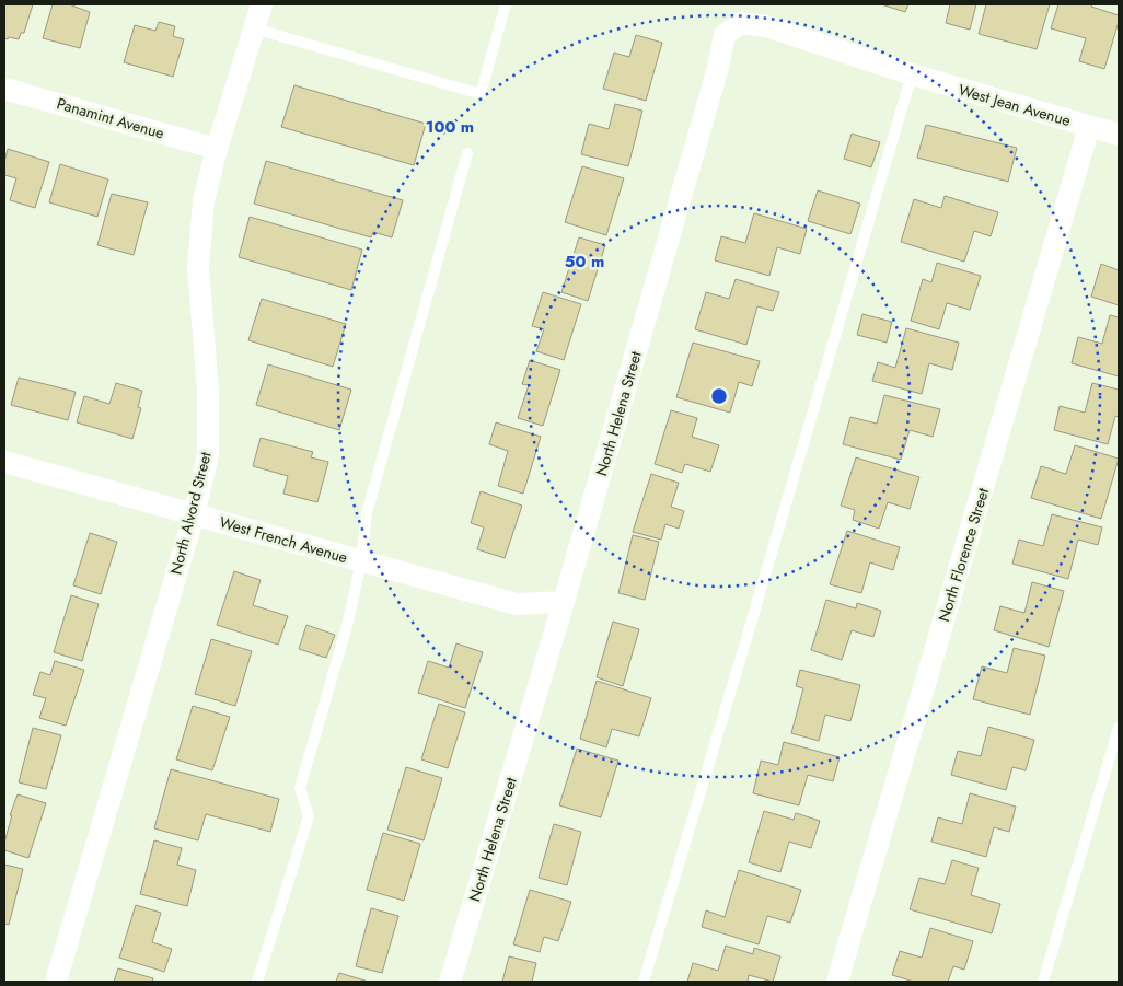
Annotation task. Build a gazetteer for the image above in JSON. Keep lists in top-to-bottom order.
{
  "streets": {
    "street": [
      "West Jean Avenue",
      "Panamint Avenue",
      "North Helena Street",
      "North Alvord Street",
      "West French Avenue",
      "North Florence Street"
    ]
  },
  "crossings": [
    ["West Jean Avenue", "North Helena Street"],
    ["West Jean Avenue", "North Florence Street"],
    ["Panamint Avenue", "North Alvord Street"],
    ["North Helena Street", "West French Avenue"],
    ["North Alvord Street", "West French Avenue"]
  ],
  "rings": ["100 m", "50 m"]
}
